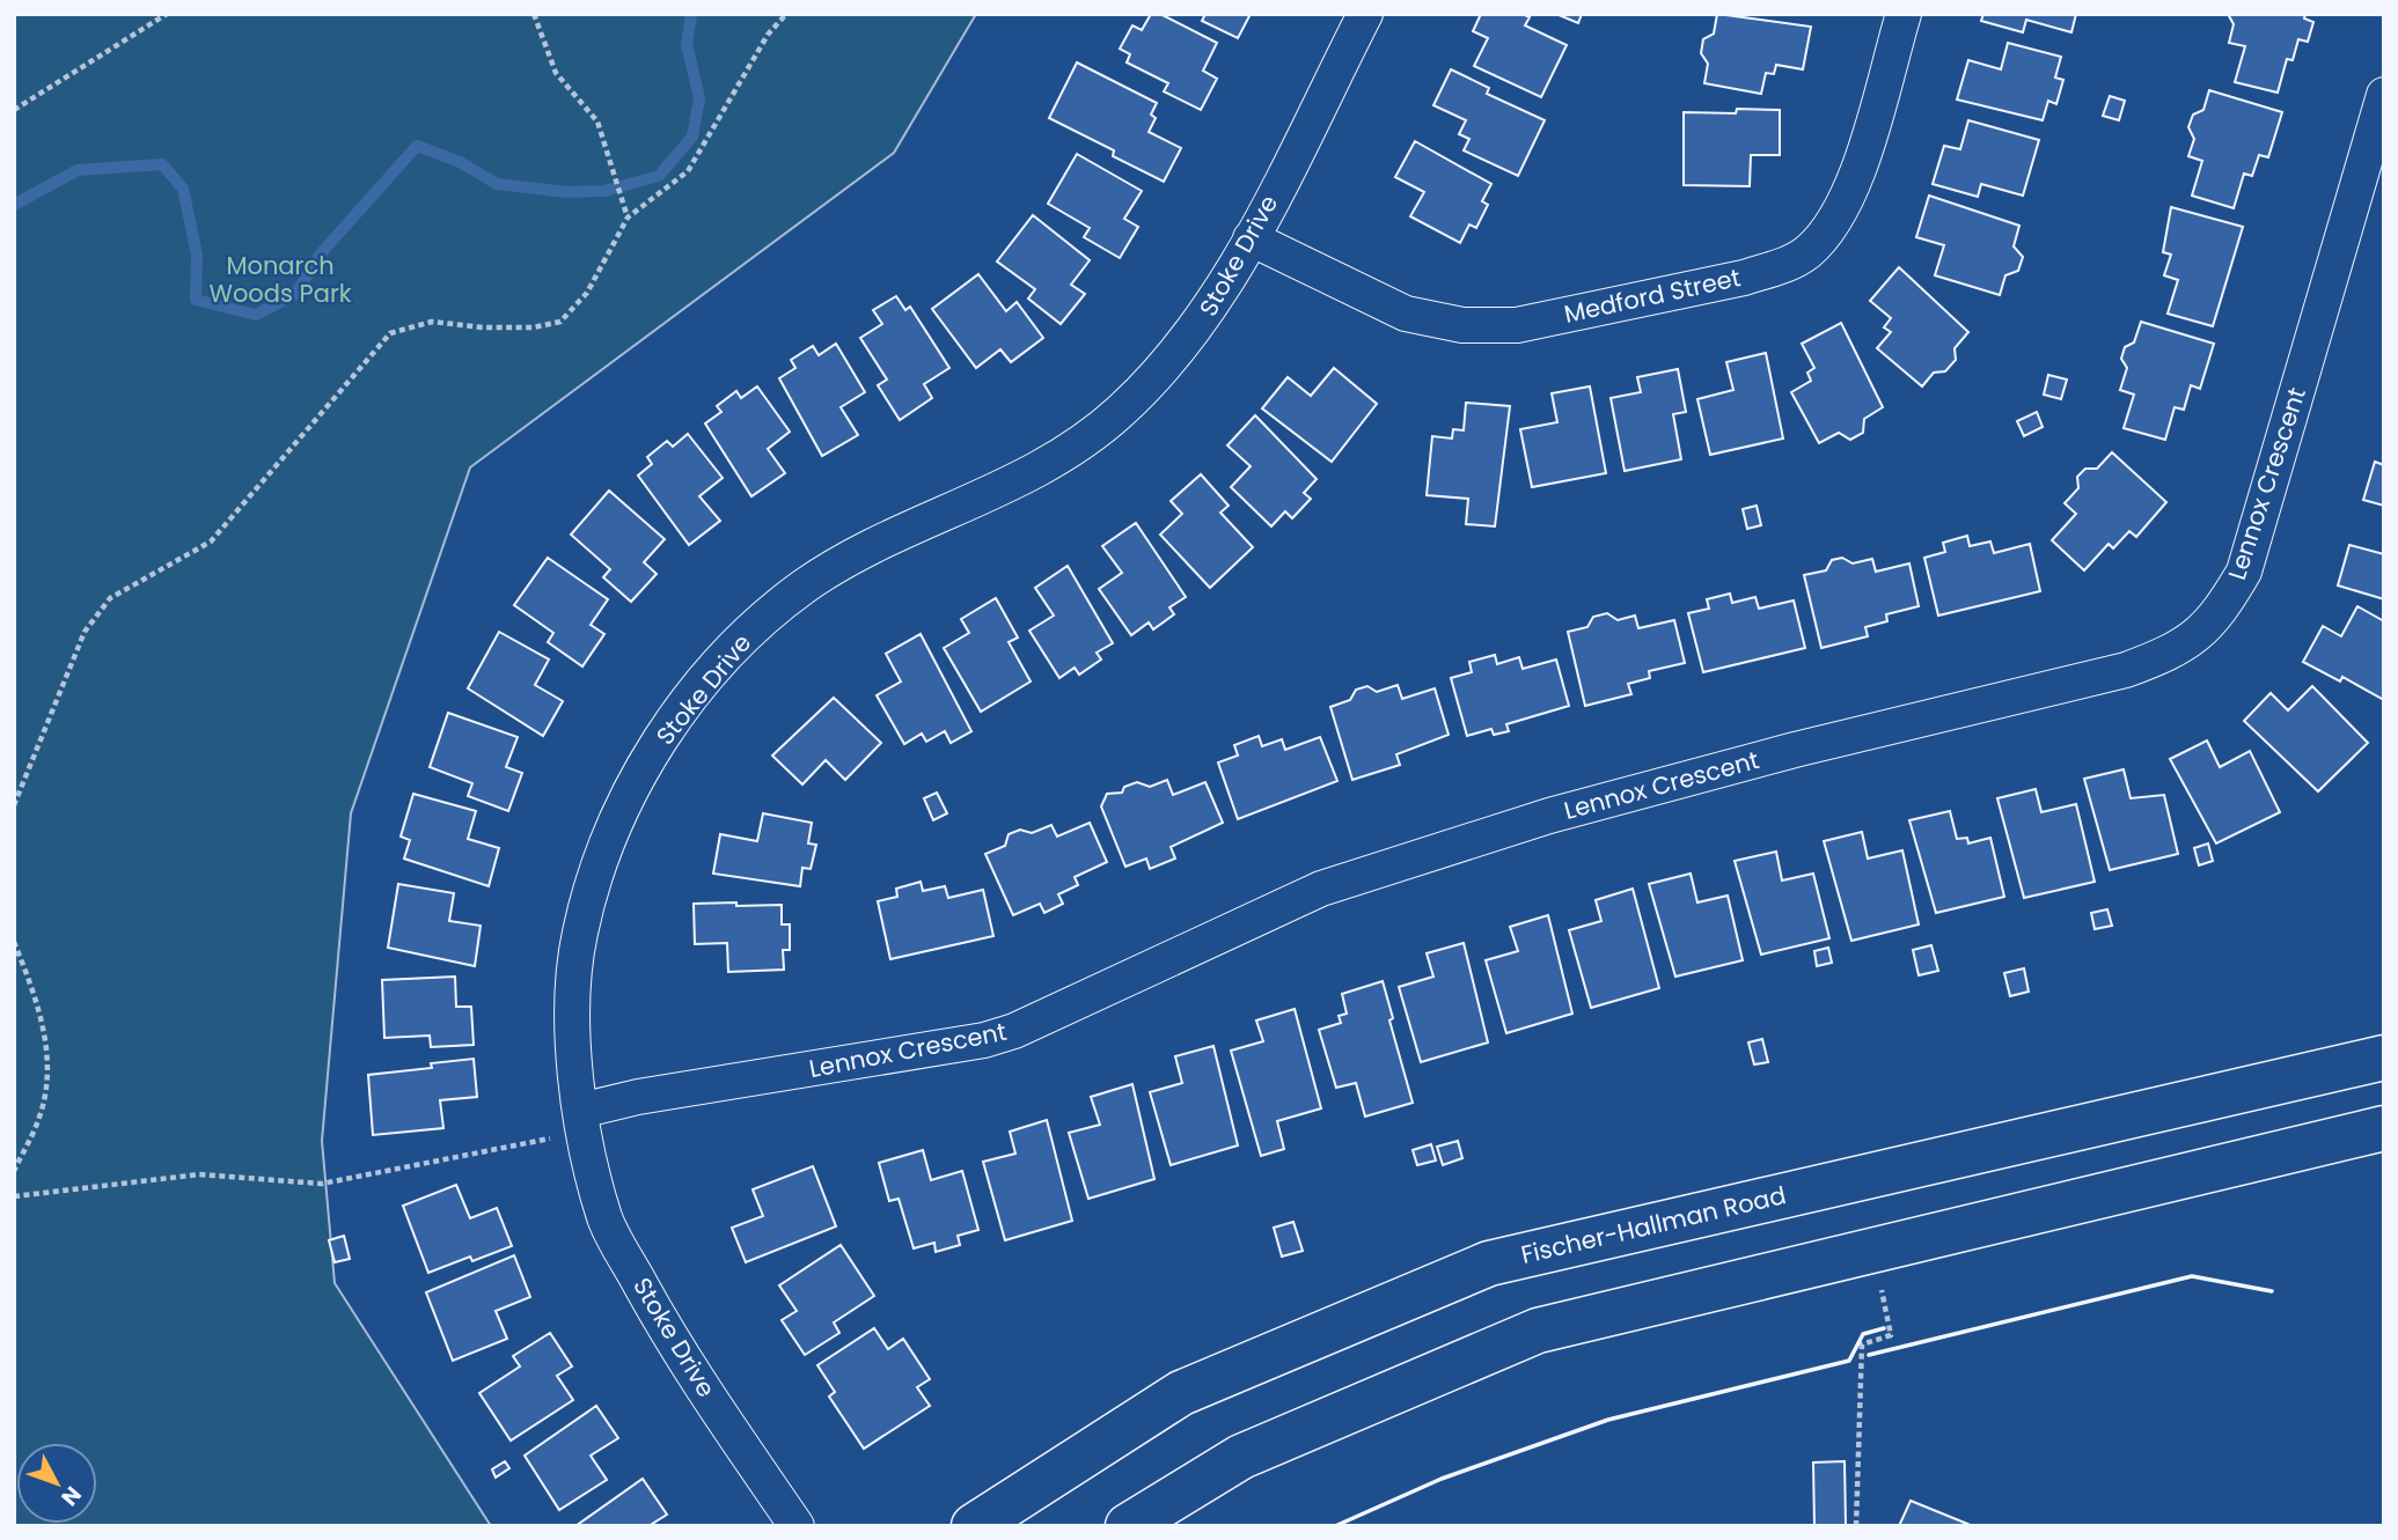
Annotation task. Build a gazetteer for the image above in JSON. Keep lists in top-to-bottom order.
{
  "streets": {
    "main road": ["Fischer-Hallman Road"],
    "street": ["Stoke Drive", "Medford Street", "Lennox Crescent"]
  },
  "crossings": [
    ["Stoke Drive", "Medford Street"],
    ["Stoke Drive", "Lennox Crescent"]
  ],
  "parks": ["Monarch Woods Park"],
  "north": "bottom right"
}
